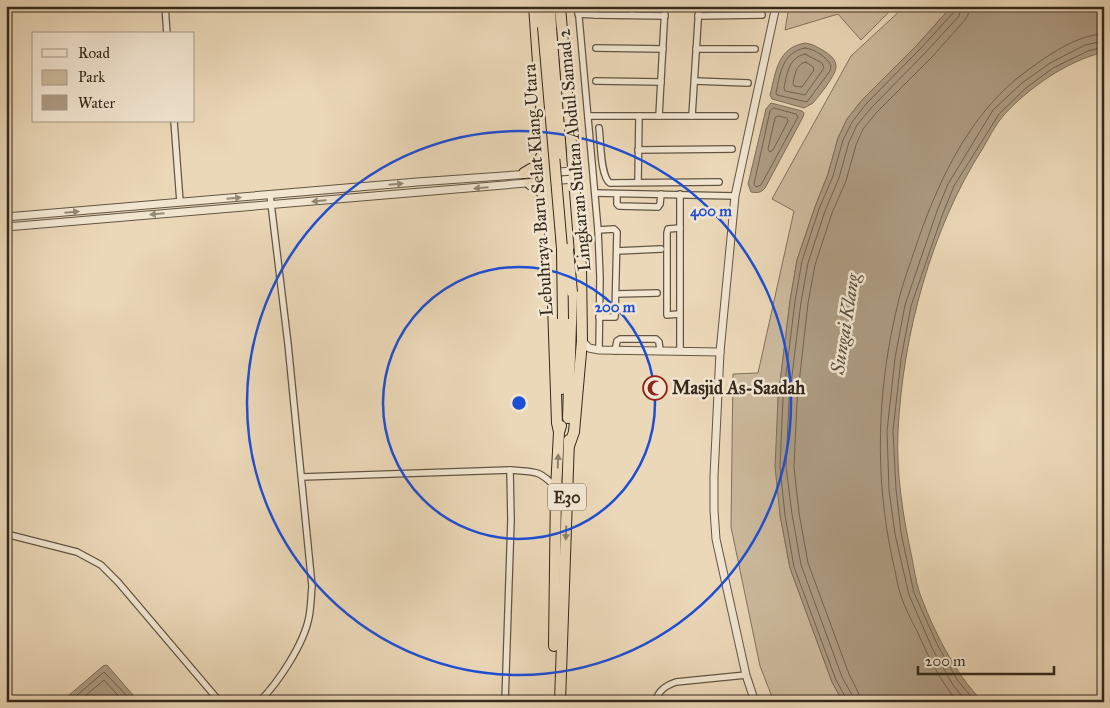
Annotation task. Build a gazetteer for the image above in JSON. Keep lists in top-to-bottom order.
{
  "streets": {
    "highway": ["Lebuhraya Baru Selat Klang Utara", "E30"],
    "street": ["Lingkaran Sultan Abdul Samad 2"]
  },
  "water": ["Sungai Klang"],
  "places": {
    "mosque": ["Masjid As-Saadah"]
  },
  "legend": ["Road", "Park", "Water"],
  "scale_bar": "200 m",
  "rings": ["400 m", "200 m"]
}
